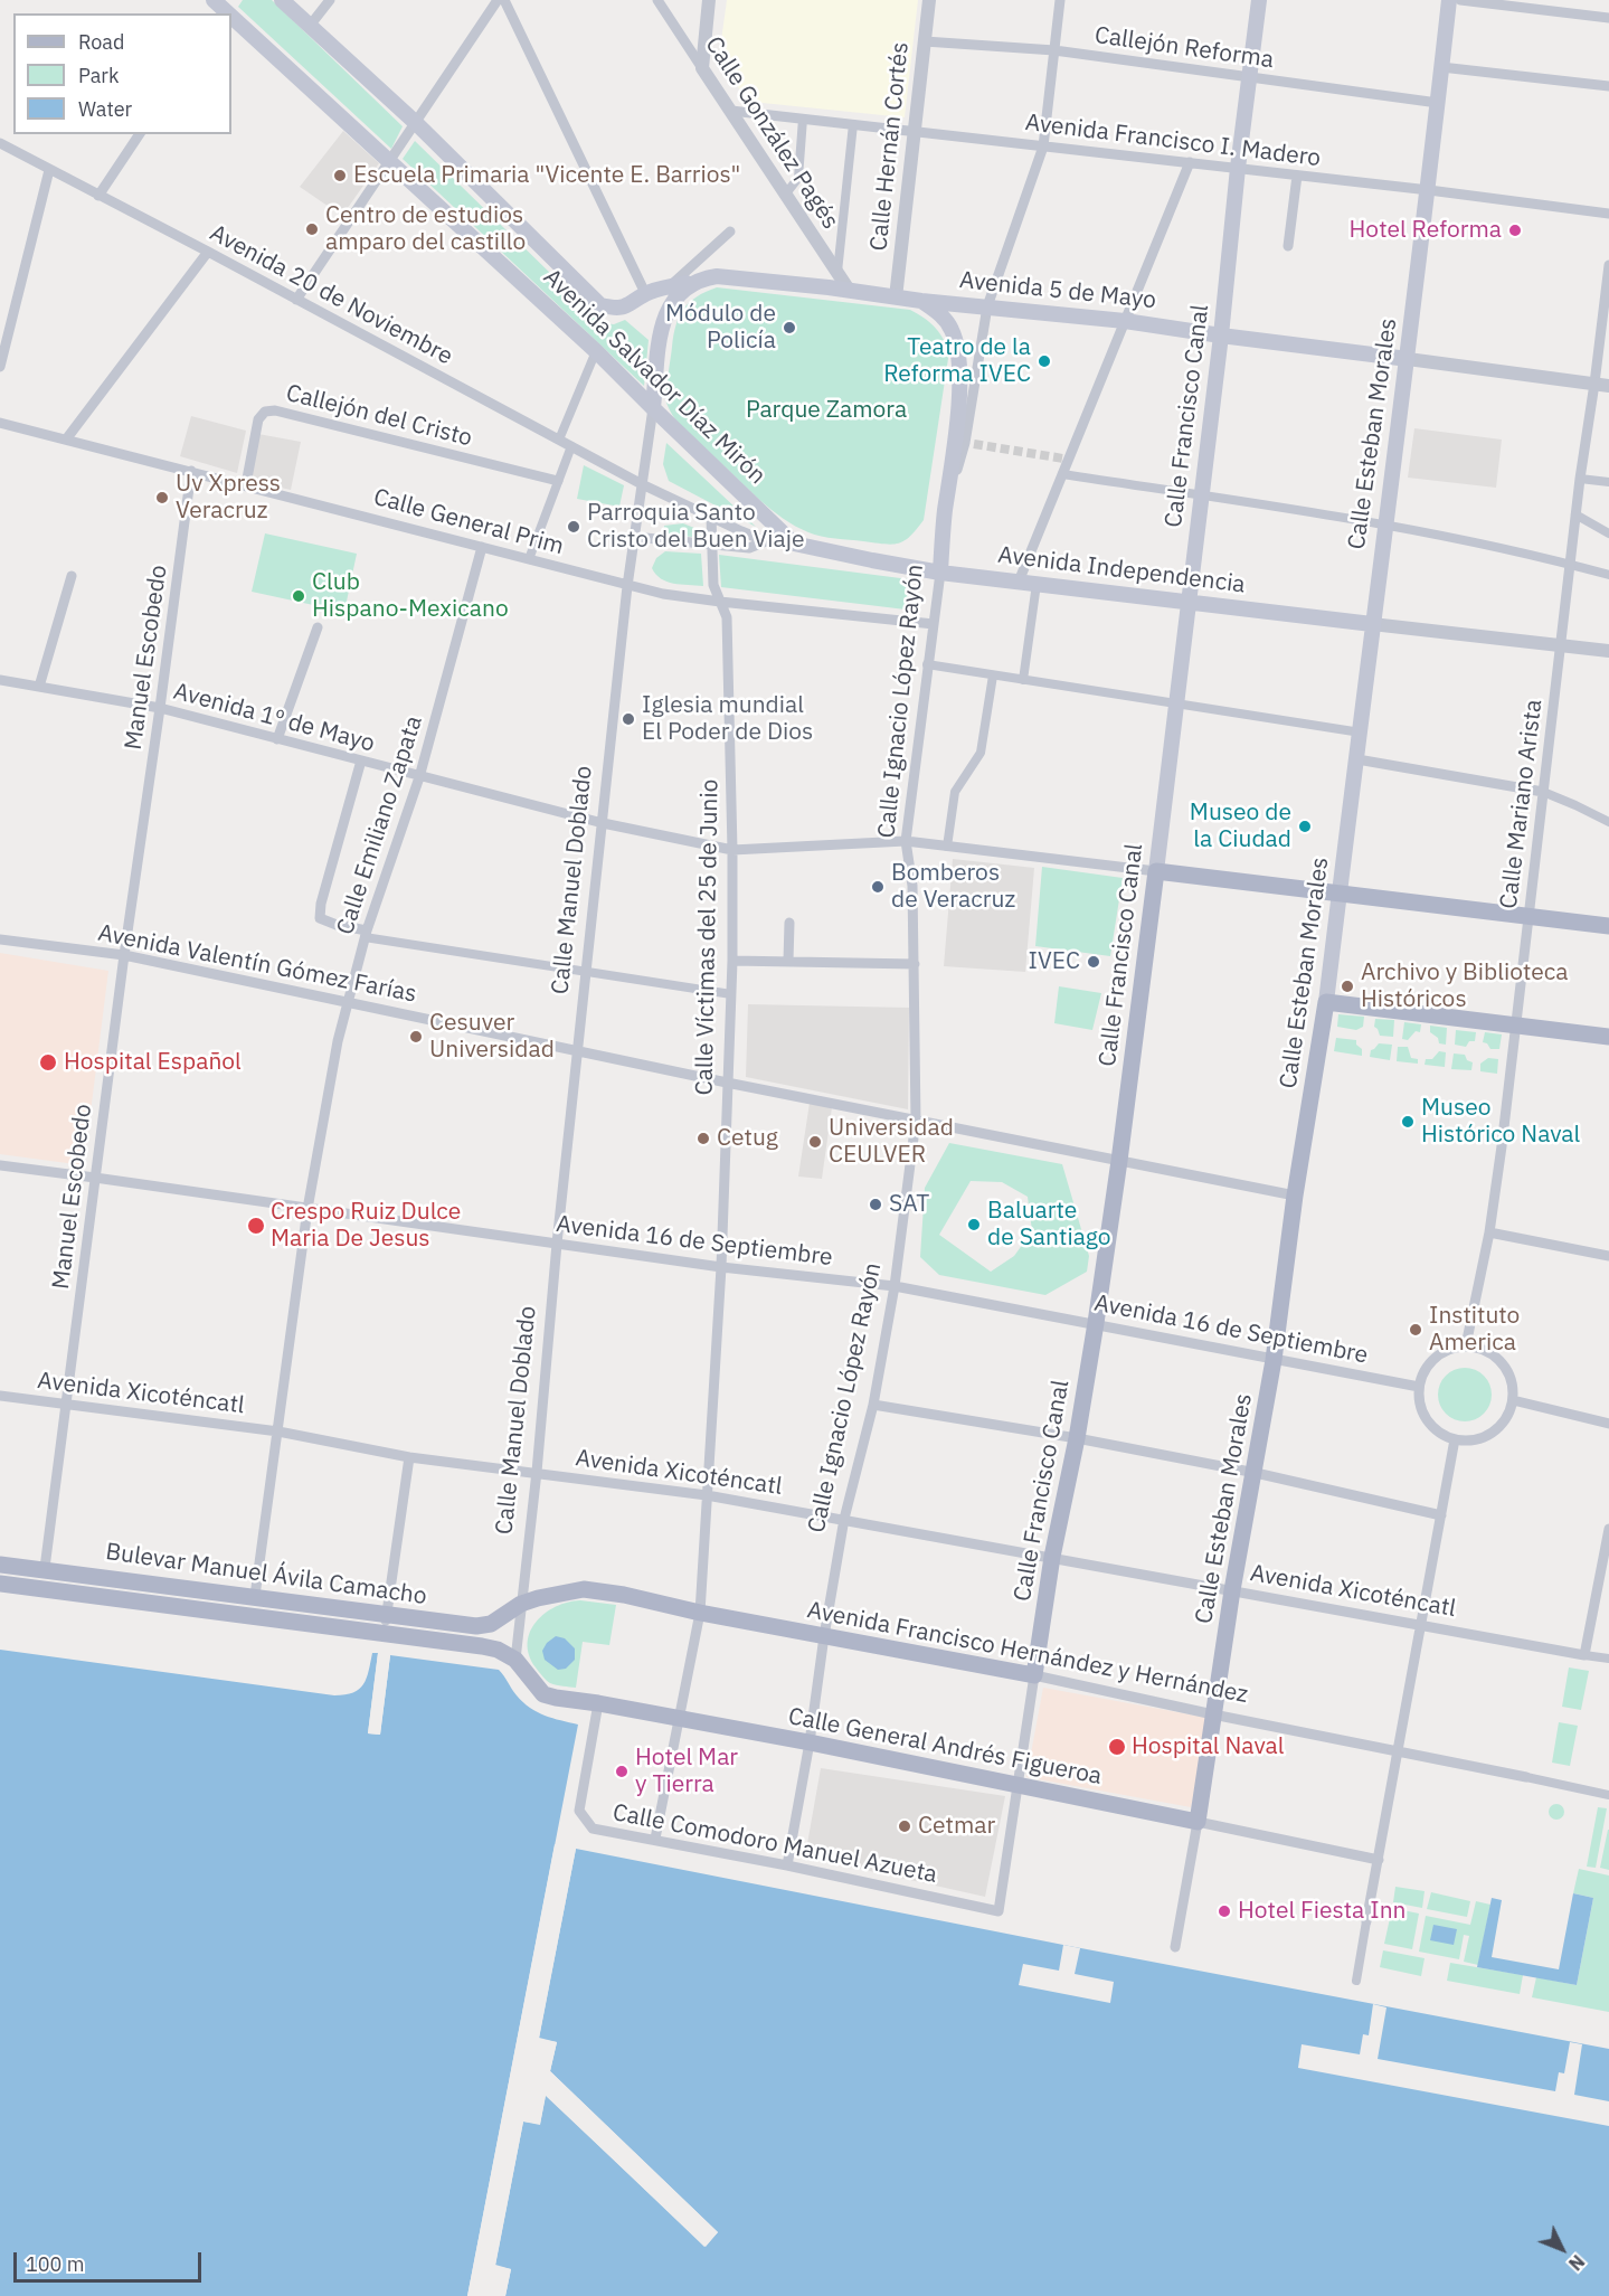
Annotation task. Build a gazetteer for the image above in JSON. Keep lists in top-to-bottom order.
{
  "streets": {
    "main road": [
      "Avenida 5 de Mayo",
      "Avenida Salvador Díaz Mirón",
      "Calle Francisco Canal",
      "Calle Esteban Morales",
      "Avenida Independencia",
      "Calle Ignacio López Rayón",
      "Calle Manuel Doblado",
      "Bulevar Manuel Ávila Camacho",
      "Avenida Francisco Hernández y Hernández",
      "Calle General Andrés Figueroa"
    ],
    "street": [
      "Callejón Reforma",
      "Calle González Pagés",
      "Avenida Francisco I. Madero",
      "Calle Hernán Cortés",
      "Avenida 20 de Noviembre",
      "Callejón del Cristo",
      "Calle General Prim",
      "Manuel Escobedo",
      "Avenida 1º de Mayo",
      "Calle Mariano Arista",
      "Calle Emiliano Zapata",
      "Calle Víctimas del 25 de Junio",
      "Avenida Valentín Gómez Farías",
      "Avenida 16 de Septiembre",
      "Avenida Xicoténcatl",
      "Calle Comodoro Manuel Azueta"
    ]
  },
  "crossings": [
    ["Callejón Reforma", "Calle Hernán Cortés"],
    ["Callejón Reforma", "Calle Francisco Canal"],
    ["Callejón Reforma", "Calle Esteban Morales"],
    ["Callejón Reforma", "Calle Ignacio López Rayón"],
    ["Calle González Pagés", "Avenida Francisco I. Madero"],
    ["Calle González Pagés", "Avenida 5 de Mayo"],
    ["Avenida Francisco I. Madero", "Calle Hernán Cortés"],
    ["Avenida Francisco I. Madero", "Calle Francisco Canal"],
    ["Avenida Francisco I. Madero", "Calle Esteban Morales"],
    ["Avenida Francisco I. Madero", "Calle Ignacio López Rayón"],
    ["Calle Hernán Cortés", "Avenida 5 de Mayo"],
    ["Avenida 5 de Mayo", "Avenida Salvador Díaz Mirón"],
    ["Avenida 5 de Mayo", "Calle Francisco Canal"],
    ["Avenida 5 de Mayo", "Calle Esteban Morales"],
    ["Avenida 5 de Mayo", "Calle Ignacio López Rayón"],
    ["Avenida 5 de Mayo", "Calle Mariano Arista"],
    ["Avenida 5 de Mayo", "Calle Manuel Doblado"],
    ["Avenida 20 de Noviembre", "Avenida Independencia"],
    ["Avenida 20 de Noviembre", "Calle Manuel Doblado"],
    ["Avenida Salvador Díaz Mirón", "Avenida Independencia"],
    ["Avenida Salvador Díaz Mirón", "Calle Manuel Doblado"],
    ["Callejón del Cristo", "Calle General Prim"],
    ["Calle Francisco Canal", "Avenida Independencia"],
    ["Calle Francisco Canal", "Avenida 1º de Mayo"],
    ["Calle Francisco Canal", "Avenida Valentín Gómez Farías"],
    ["Calle Francisco Canal", "Avenida 16 de Septiembre"],
    ["Calle Francisco Canal", "Avenida Xicoténcatl"],
    ["Calle Francisco Canal", "Avenida Francisco Hernández y Hernández"],
    ["Calle Francisco Canal", "Calle General Andrés Figueroa"],
    ["Calle Francisco Canal", "Calle Comodoro Manuel Azueta"],
    ["Calle Esteban Morales", "Avenida Independencia"],
    ["Calle Esteban Morales", "Avenida Valentín Gómez Farías"],
    ["Calle Esteban Morales", "Avenida 16 de Septiembre"],
    ["Calle Esteban Morales", "Avenida Xicoténcatl"],
    ["Calle Esteban Morales", "Avenida Francisco Hernández y Hernández"],
    ["Calle Esteban Morales", "Calle General Andrés Figueroa"],
    ["Calle General Prim", "Manuel Escobedo"],
    ["Calle General Prim", "Calle Ignacio López Rayón"],
    ["Calle General Prim", "Calle Emiliano Zapata"],
    ["Calle General Prim", "Calle Manuel Doblado"],
    ["Calle General Prim", "Calle Víctimas del 25 de Junio"],
    ["Avenida Independencia", "Calle Ignacio López Rayón"],
    ["Avenida Independencia", "Calle Mariano Arista"],
    ["Avenida Independencia", "Calle Manuel Doblado"],
    ["Avenida Independencia", "Calle Víctimas del 25 de Junio"],
    ["Manuel Escobedo", "Avenida 1º de Mayo"],
    ["Manuel Escobedo", "Avenida Valentín Gómez Farías"],
    ["Manuel Escobedo", "Avenida 16 de Septiembre"],
    ["Manuel Escobedo", "Avenida Xicoténcatl"],
    ["Manuel Escobedo", "Bulevar Manuel Ávila Camacho"],
    ["Calle Ignacio López Rayón", "Avenida 1º de Mayo"],
    ["Calle Ignacio López Rayón", "Avenida Valentín Gómez Farías"],
    ["Calle Ignacio López Rayón", "Avenida 16 de Septiembre"],
    ["Calle Ignacio López Rayón", "Avenida Xicoténcatl"],
    ["Calle Ignacio López Rayón", "Avenida Francisco Hernández y Hernández"],
    ["Calle Ignacio López Rayón", "Calle General Andrés Figueroa"],
    ["Calle Ignacio López Rayón", "Calle Comodoro Manuel Azueta"],
    ["Avenida 1º de Mayo", "Calle Emiliano Zapata"],
    ["Avenida 1º de Mayo", "Calle Manuel Doblado"],
    ["Avenida 1º de Mayo", "Calle Víctimas del 25 de Junio"],
    ["Calle Mariano Arista", "Avenida 16 de Septiembre"],
    ["Calle Emiliano Zapata", "Avenida Valentín Gómez Farías"],
    ["Calle Emiliano Zapata", "Avenida 16 de Septiembre"],
    ["Calle Emiliano Zapata", "Avenida Xicoténcatl"],
    ["Calle Emiliano Zapata", "Bulevar Manuel Ávila Camacho"],
    ["Calle Manuel Doblado", "Avenida Valentín Gómez Farías"],
    ["Calle Manuel Doblado", "Avenida 16 de Septiembre"],
    ["Calle Manuel Doblado", "Avenida Xicoténcatl"],
    ["Calle Manuel Doblado", "Bulevar Manuel Ávila Camacho"],
    ["Calle Manuel Doblado", "Avenida Francisco Hernández y Hernández"],
    ["Calle Manuel Doblado", "Calle General Andrés Figueroa"],
    ["Calle Víctimas del 25 de Junio", "Avenida Valentín Gómez Farías"],
    ["Calle Víctimas del 25 de Junio", "Avenida 16 de Septiembre"],
    ["Calle Víctimas del 25 de Junio", "Avenida Xicoténcatl"],
    ["Calle Víctimas del 25 de Junio", "Avenida Francisco Hernández y Hernández"],
    ["Calle Víctimas del 25 de Junio", "Calle General Andrés Figueroa"],
    ["Calle Víctimas del 25 de Junio", "Calle Comodoro Manuel Azueta"],
    ["Bulevar Manuel Ávila Camacho", "Avenida Francisco Hernández y Hernández"],
    ["Bulevar Manuel Ávila Camacho", "Calle General Andrés Figueroa"],
    ["Calle General Andrés Figueroa", "Calle Comodoro Manuel Azueta"]
  ],
  "parks": ["Parque Zamora"],
  "places": [
    "Escuela Primaria \"Vicente E. Barrios\"",
    "Centro de estudios amparo del castillo",
    "Hotel Reforma",
    "Módulo de Policía",
    "Teatro de la Reforma IVEC",
    "Uv Xpress Veracruz",
    "Parroquia Santo Cristo del Buen Viaje",
    "Club Hispano-Mexicano",
    "Iglesia mundial El Poder de Dios",
    "Museo de la Ciudad",
    "Bomberos de Veracruz",
    "IVEC",
    "Archivo y Biblioteca Históricos",
    "Cesuver Universidad",
    "Hospital Español",
    "Museo Histórico Naval",
    "Cetug",
    "Universidad CEULVER",
    "SAT",
    "Baluarte de Santiago",
    "Crespo Ruiz Dulce Maria De Jesus",
    "Instituto America",
    "Hospital Naval",
    "Hotel Mar y Tierra",
    "Cetmar",
    "Hotel Fiesta Inn"
  ],
  "legend": ["Road", "Park", "Water"],
  "scale_bar": "100 m",
  "north": "bottom right"
}
